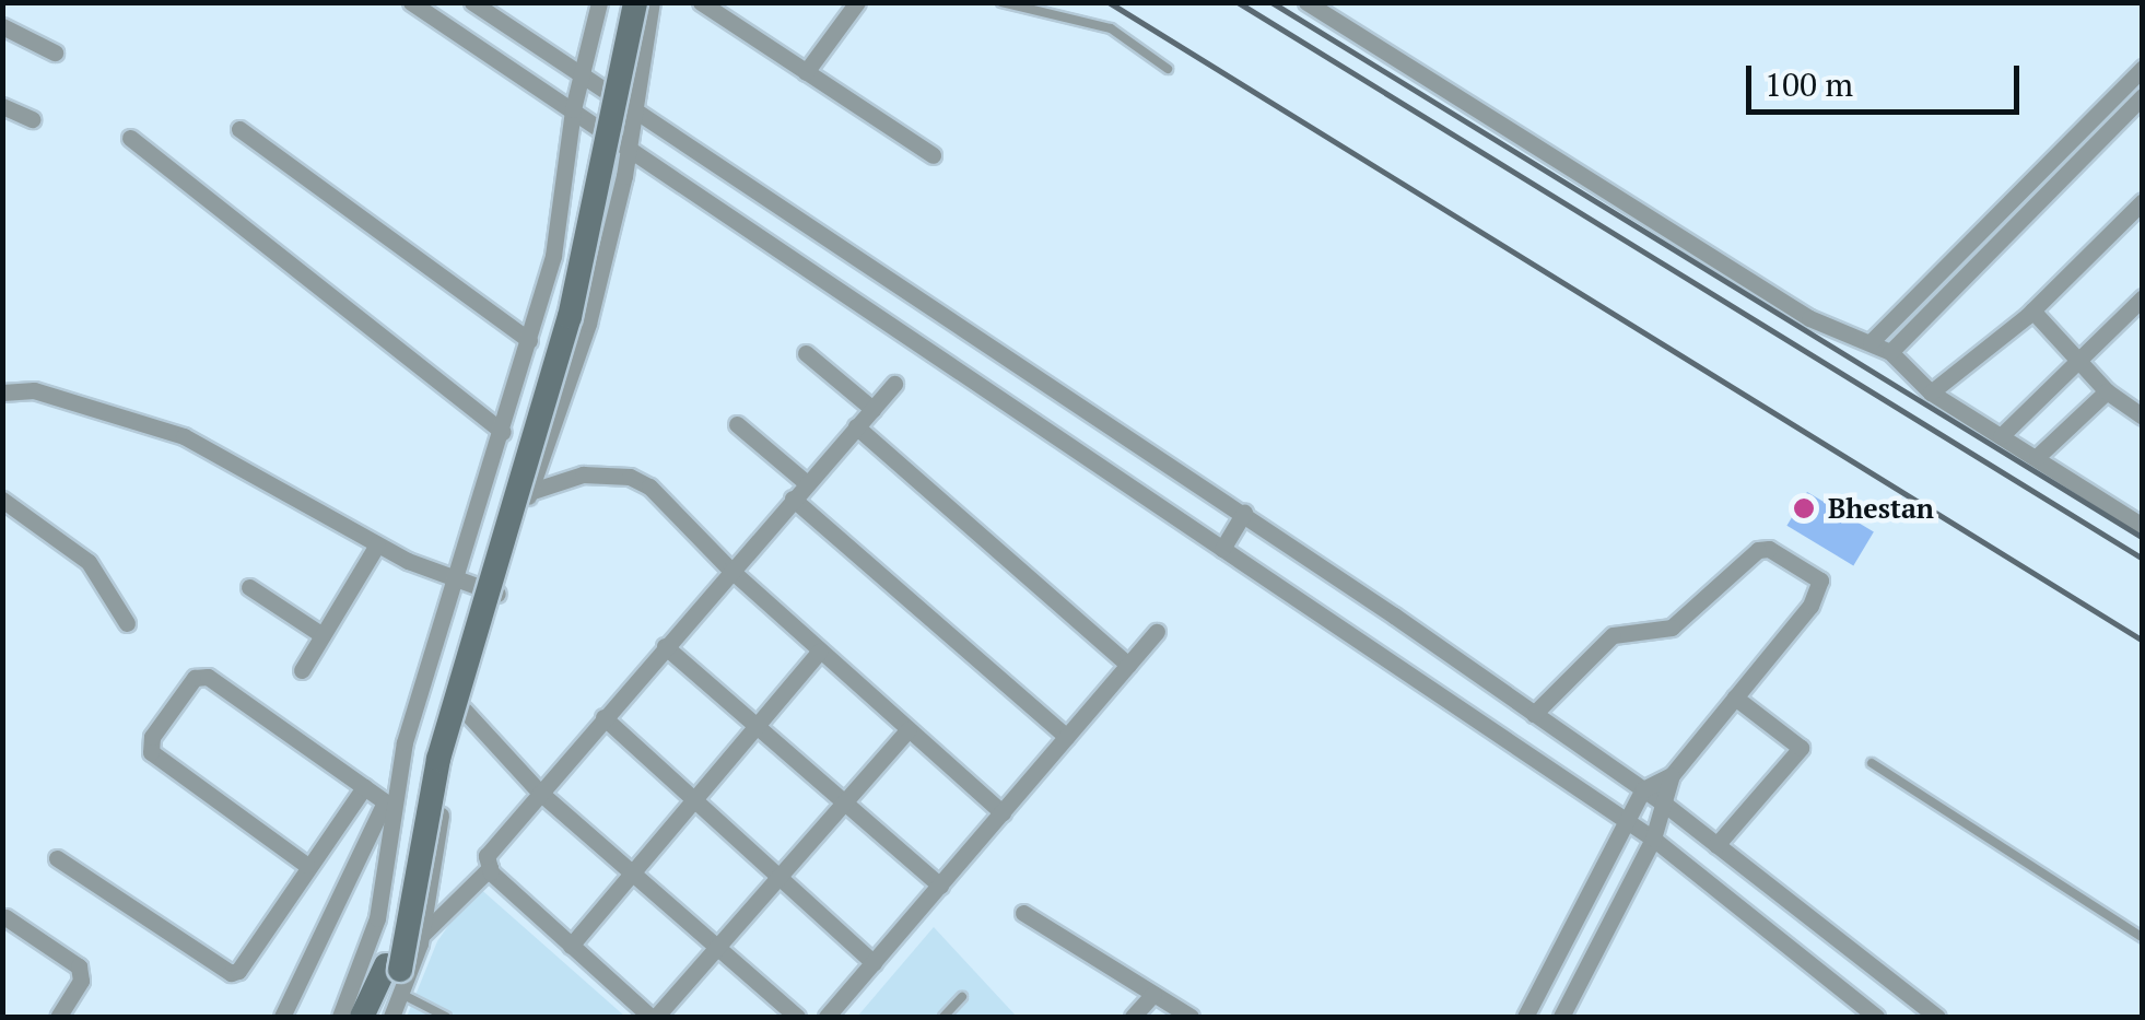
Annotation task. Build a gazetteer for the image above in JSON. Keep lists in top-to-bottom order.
{
  "places": ["Bhestan"],
  "scale_bar": "100 m"
}
